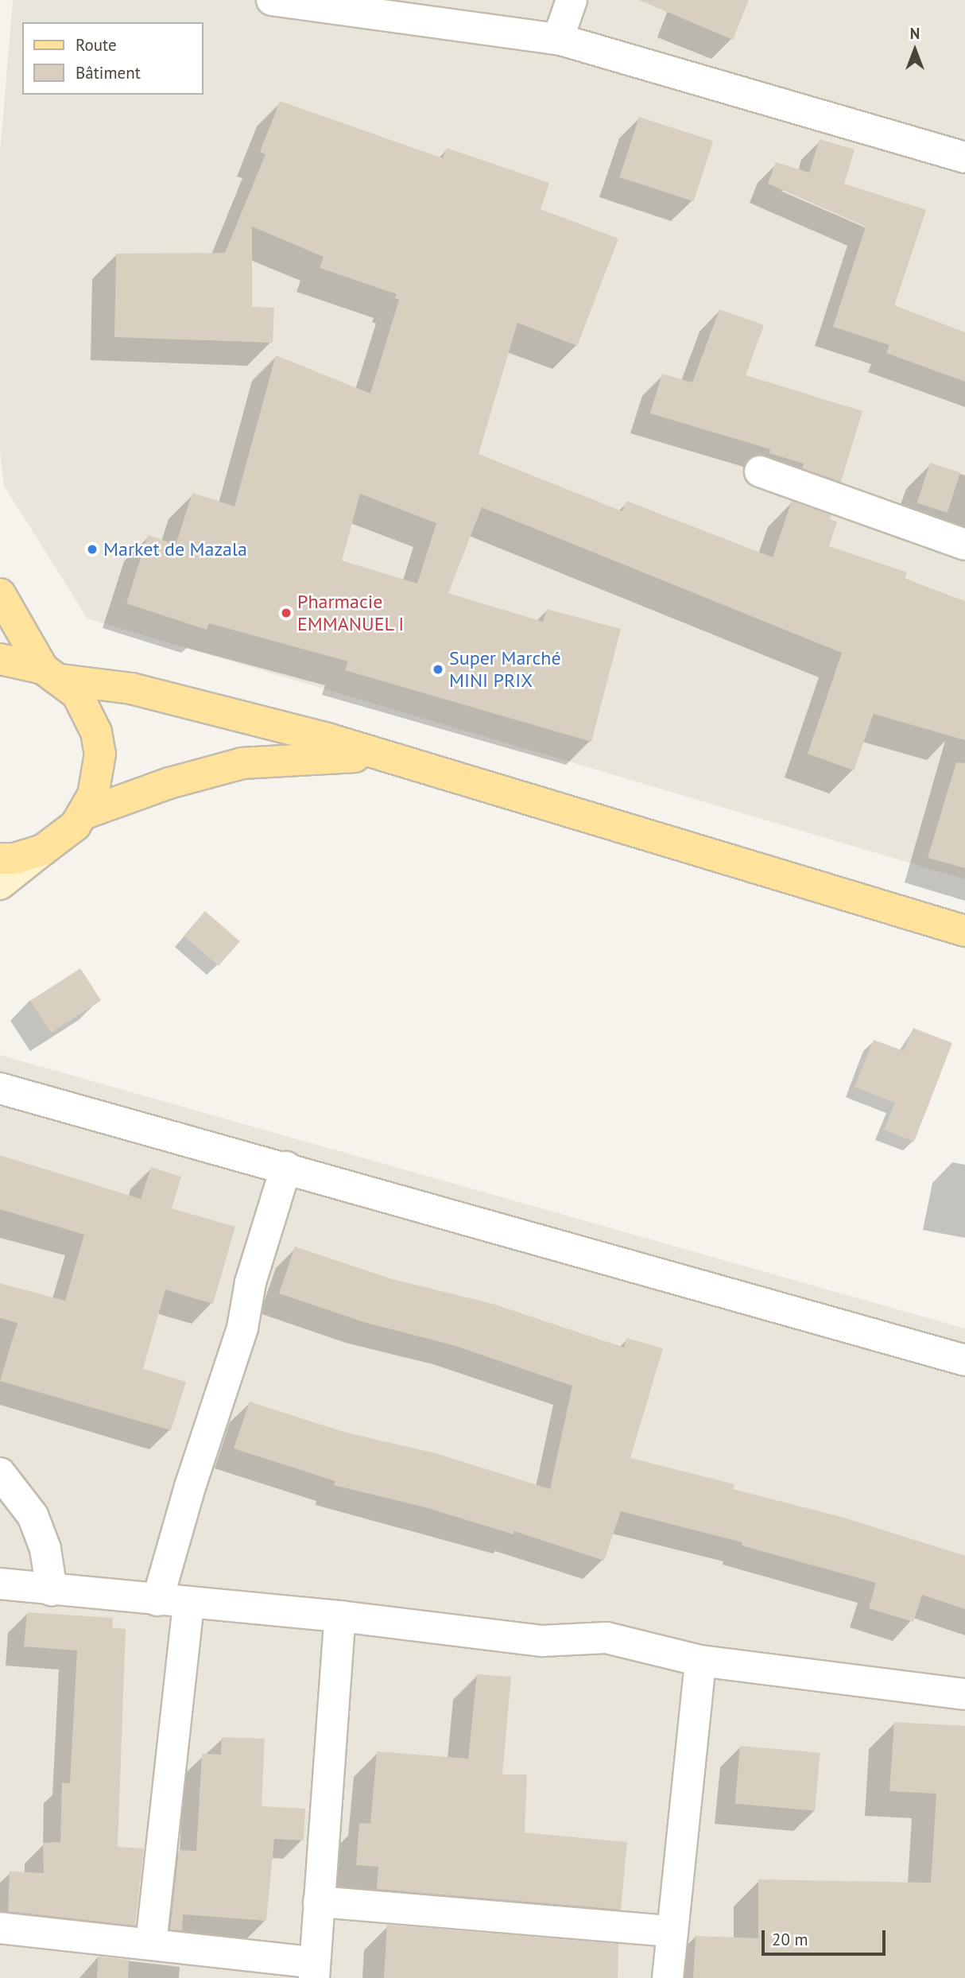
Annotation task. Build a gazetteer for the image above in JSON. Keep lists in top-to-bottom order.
{
  "places": ["Market de Mazala", "Pharmacie EMMANUEL I", "Super Marché MINI PRIX"],
  "legend": ["Route", "Bâtiment"],
  "scale_bar": "20 m",
  "north": "top"
}
